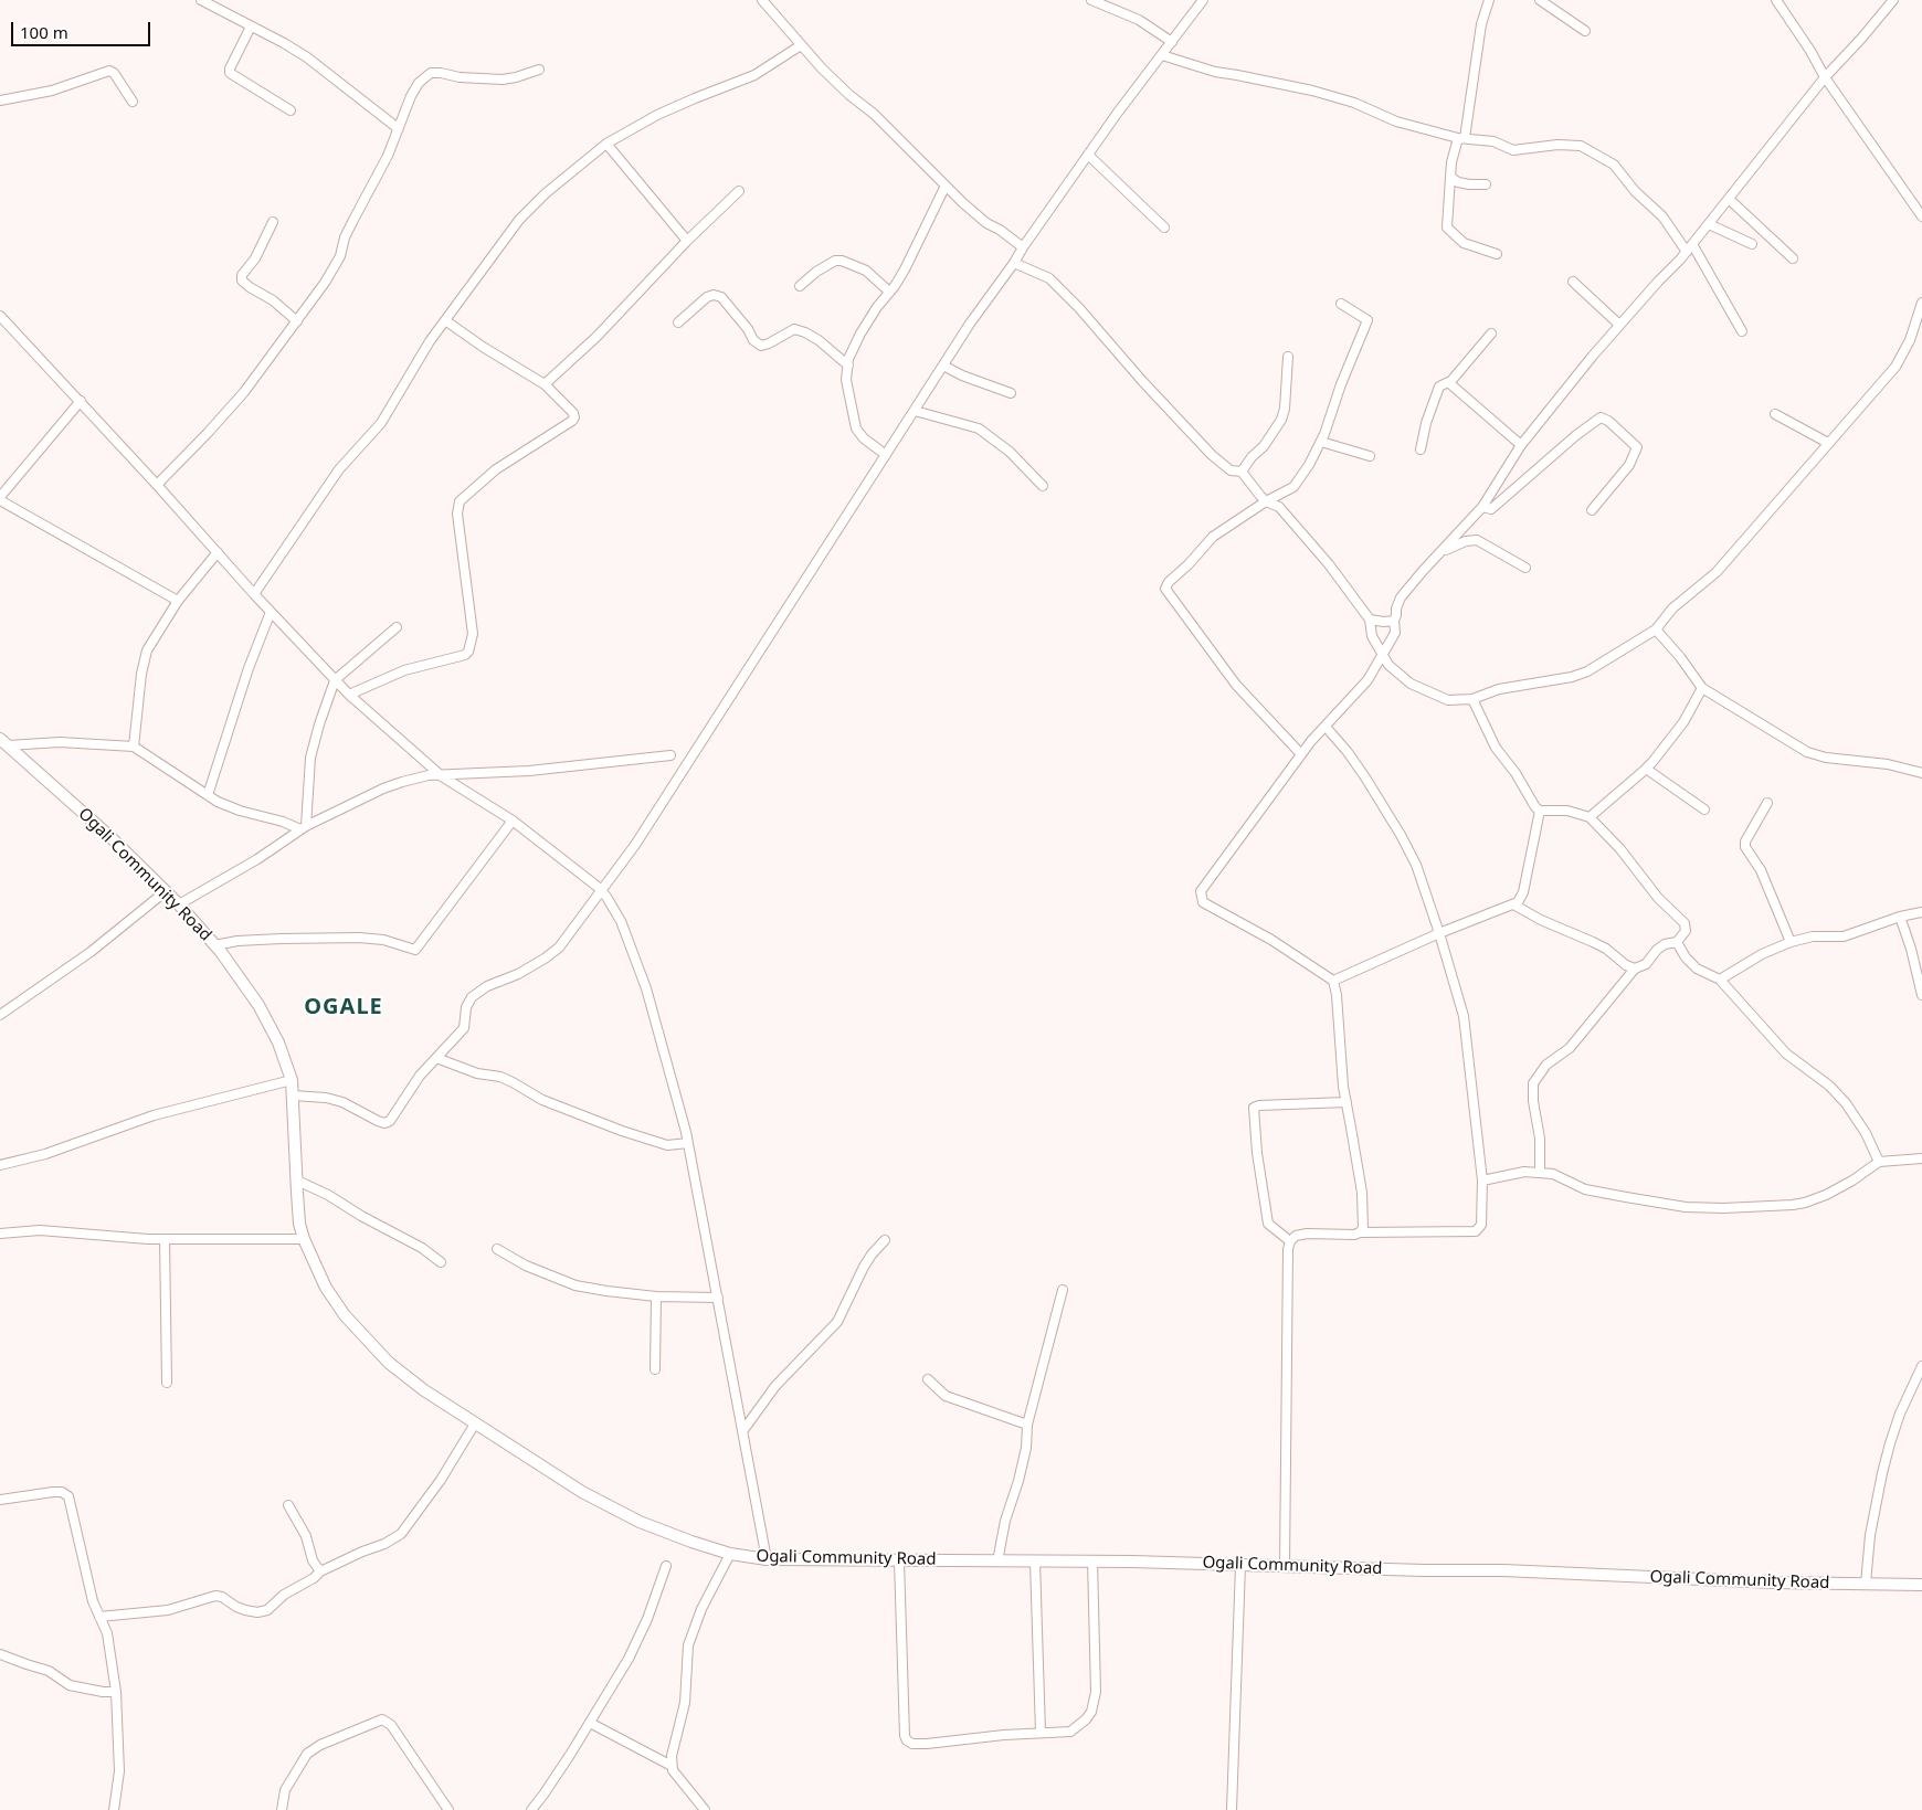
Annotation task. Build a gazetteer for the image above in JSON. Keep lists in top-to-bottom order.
{
  "streets": {
    "street": ["Ogali Community Road"]
  },
  "districts": ["OGALE"],
  "scale_bar": "100 m"
}
